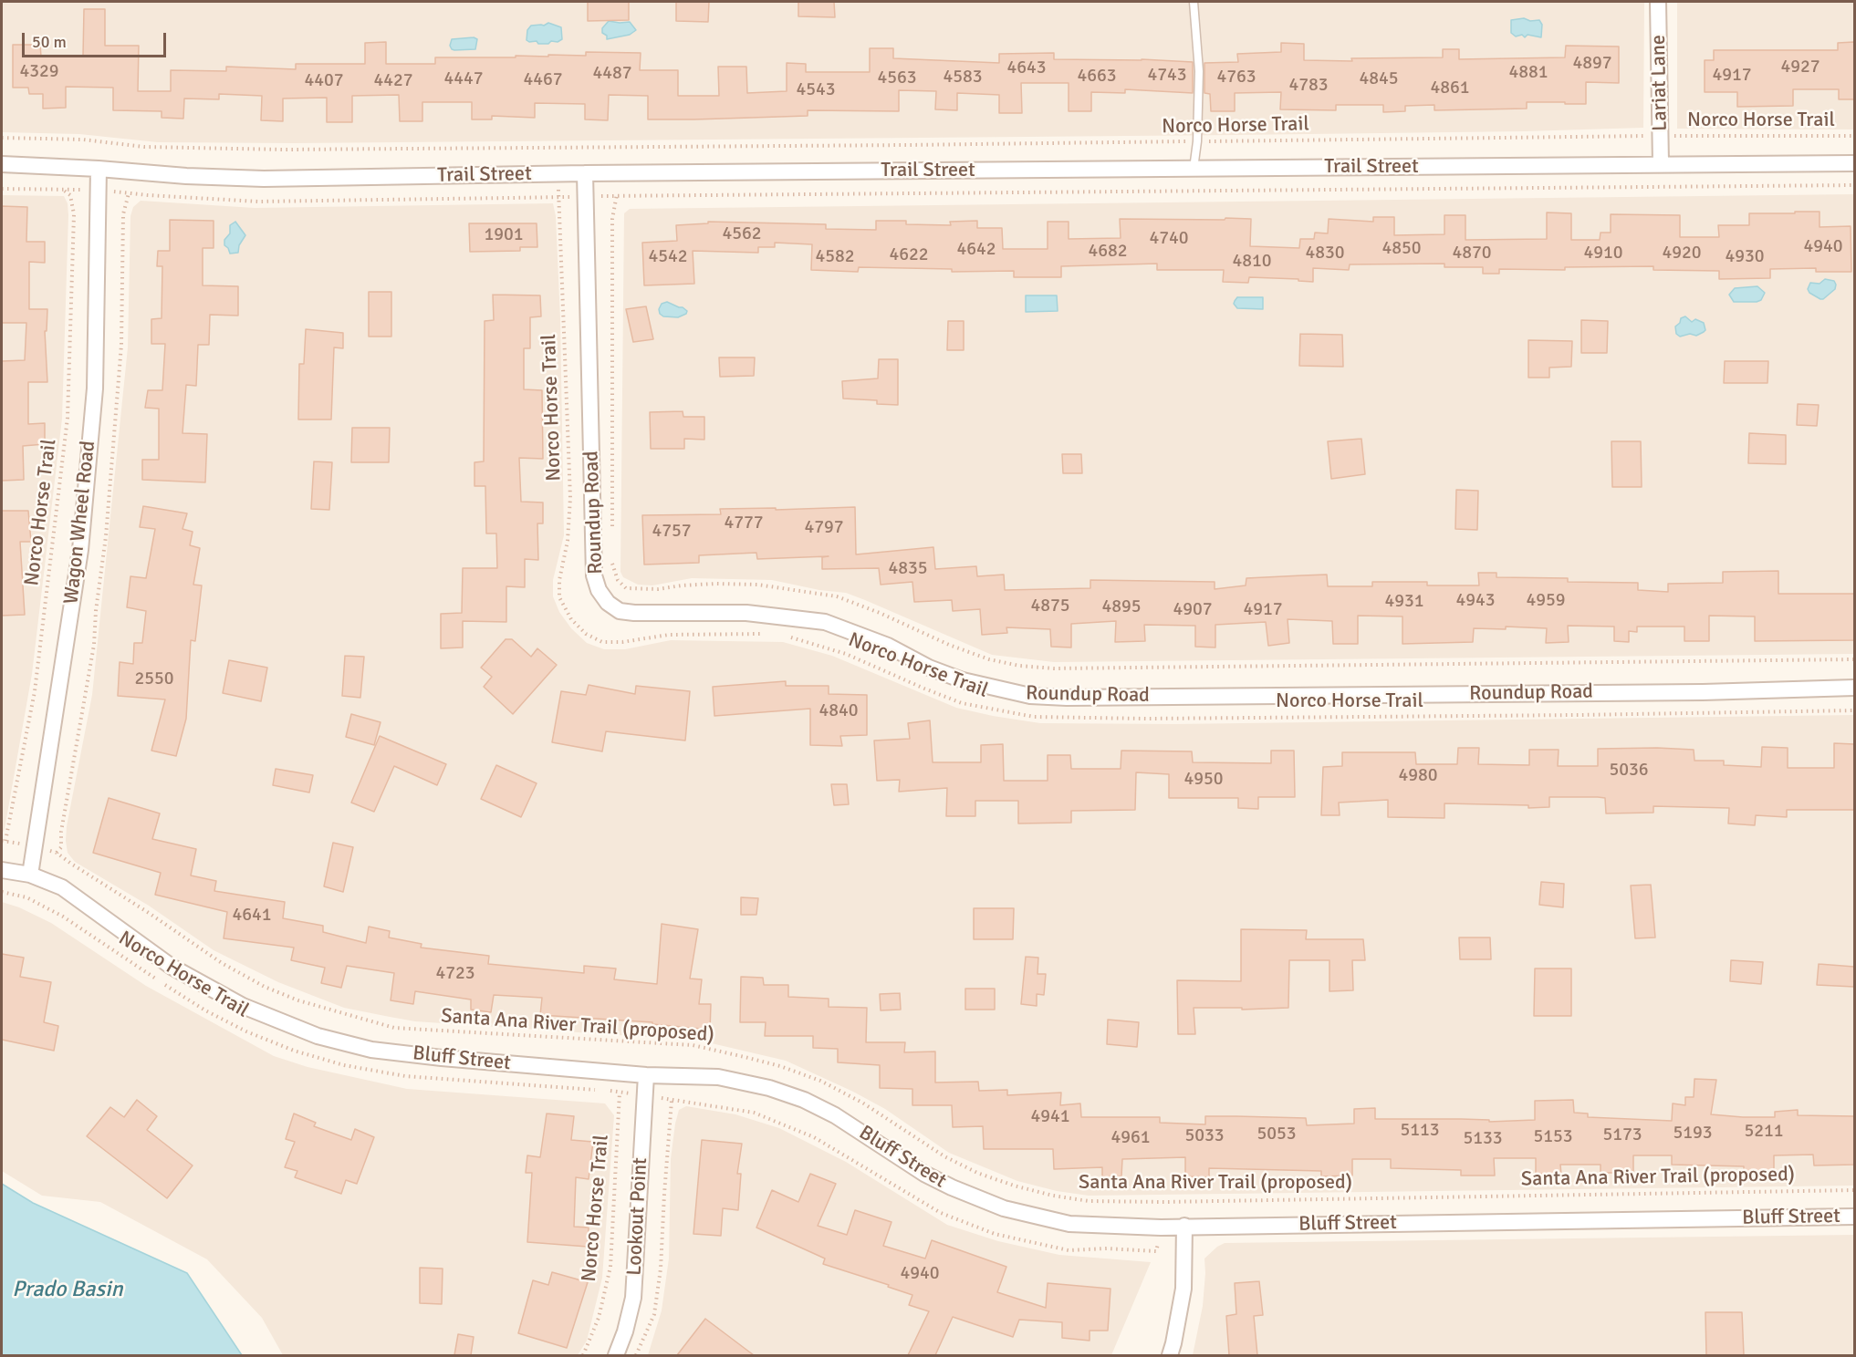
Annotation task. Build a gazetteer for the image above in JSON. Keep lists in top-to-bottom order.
{
  "streets": {
    "street": [
      "Lariat Lane",
      "Trail Street",
      "Roundup Road",
      "Wagon Wheel Road",
      "Bluff Street",
      "Lookout Point"
    ],
    "path": ["Norco Horse Trail", "Santa Ana River Trail (proposed)"]
  },
  "crossings": [
    ["Lariat Lane", "Norco Horse Trail"],
    ["Lariat Lane", "Trail Street"],
    ["Norco Horse Trail", "Trail Street"],
    ["Norco Horse Trail", "Santa Ana River Trail (proposed)"],
    ["Trail Street", "Roundup Road"],
    ["Trail Street", "Wagon Wheel Road"],
    ["Wagon Wheel Road", "Santa Ana River Trail (proposed)"],
    ["Wagon Wheel Road", "Bluff Street"],
    ["Bluff Street", "Lookout Point"]
  ],
  "water": ["Prado Basin"],
  "house_numbers": [
    "4897",
    "4927",
    "4643",
    "4329",
    "4881",
    "4487",
    "4743",
    "4917",
    "4663",
    "4583",
    "4763",
    "4563",
    "4447",
    "4845",
    "4467",
    "4407",
    "4427",
    "4783",
    "4861",
    "4543",
    "4562",
    "1901",
    "4740",
    "4940",
    "4850",
    "4642",
    "4682",
    "4830",
    "4870",
    "4910",
    "4920",
    "4622",
    "4542",
    "4582",
    "4930",
    "4810",
    "4777",
    "4797",
    "4757",
    "4835",
    "4943",
    "4959",
    "4931",
    "4875",
    "4895",
    "4907",
    "4917",
    "2550",
    "4840",
    "5036",
    "4980",
    "4950",
    "4641",
    "4723",
    "4941",
    "5113",
    "5211",
    "5193",
    "5053",
    "5173",
    "5033",
    "5153",
    "4961",
    "5133",
    "4940"
  ],
  "scale_bar": "50 m"
}
